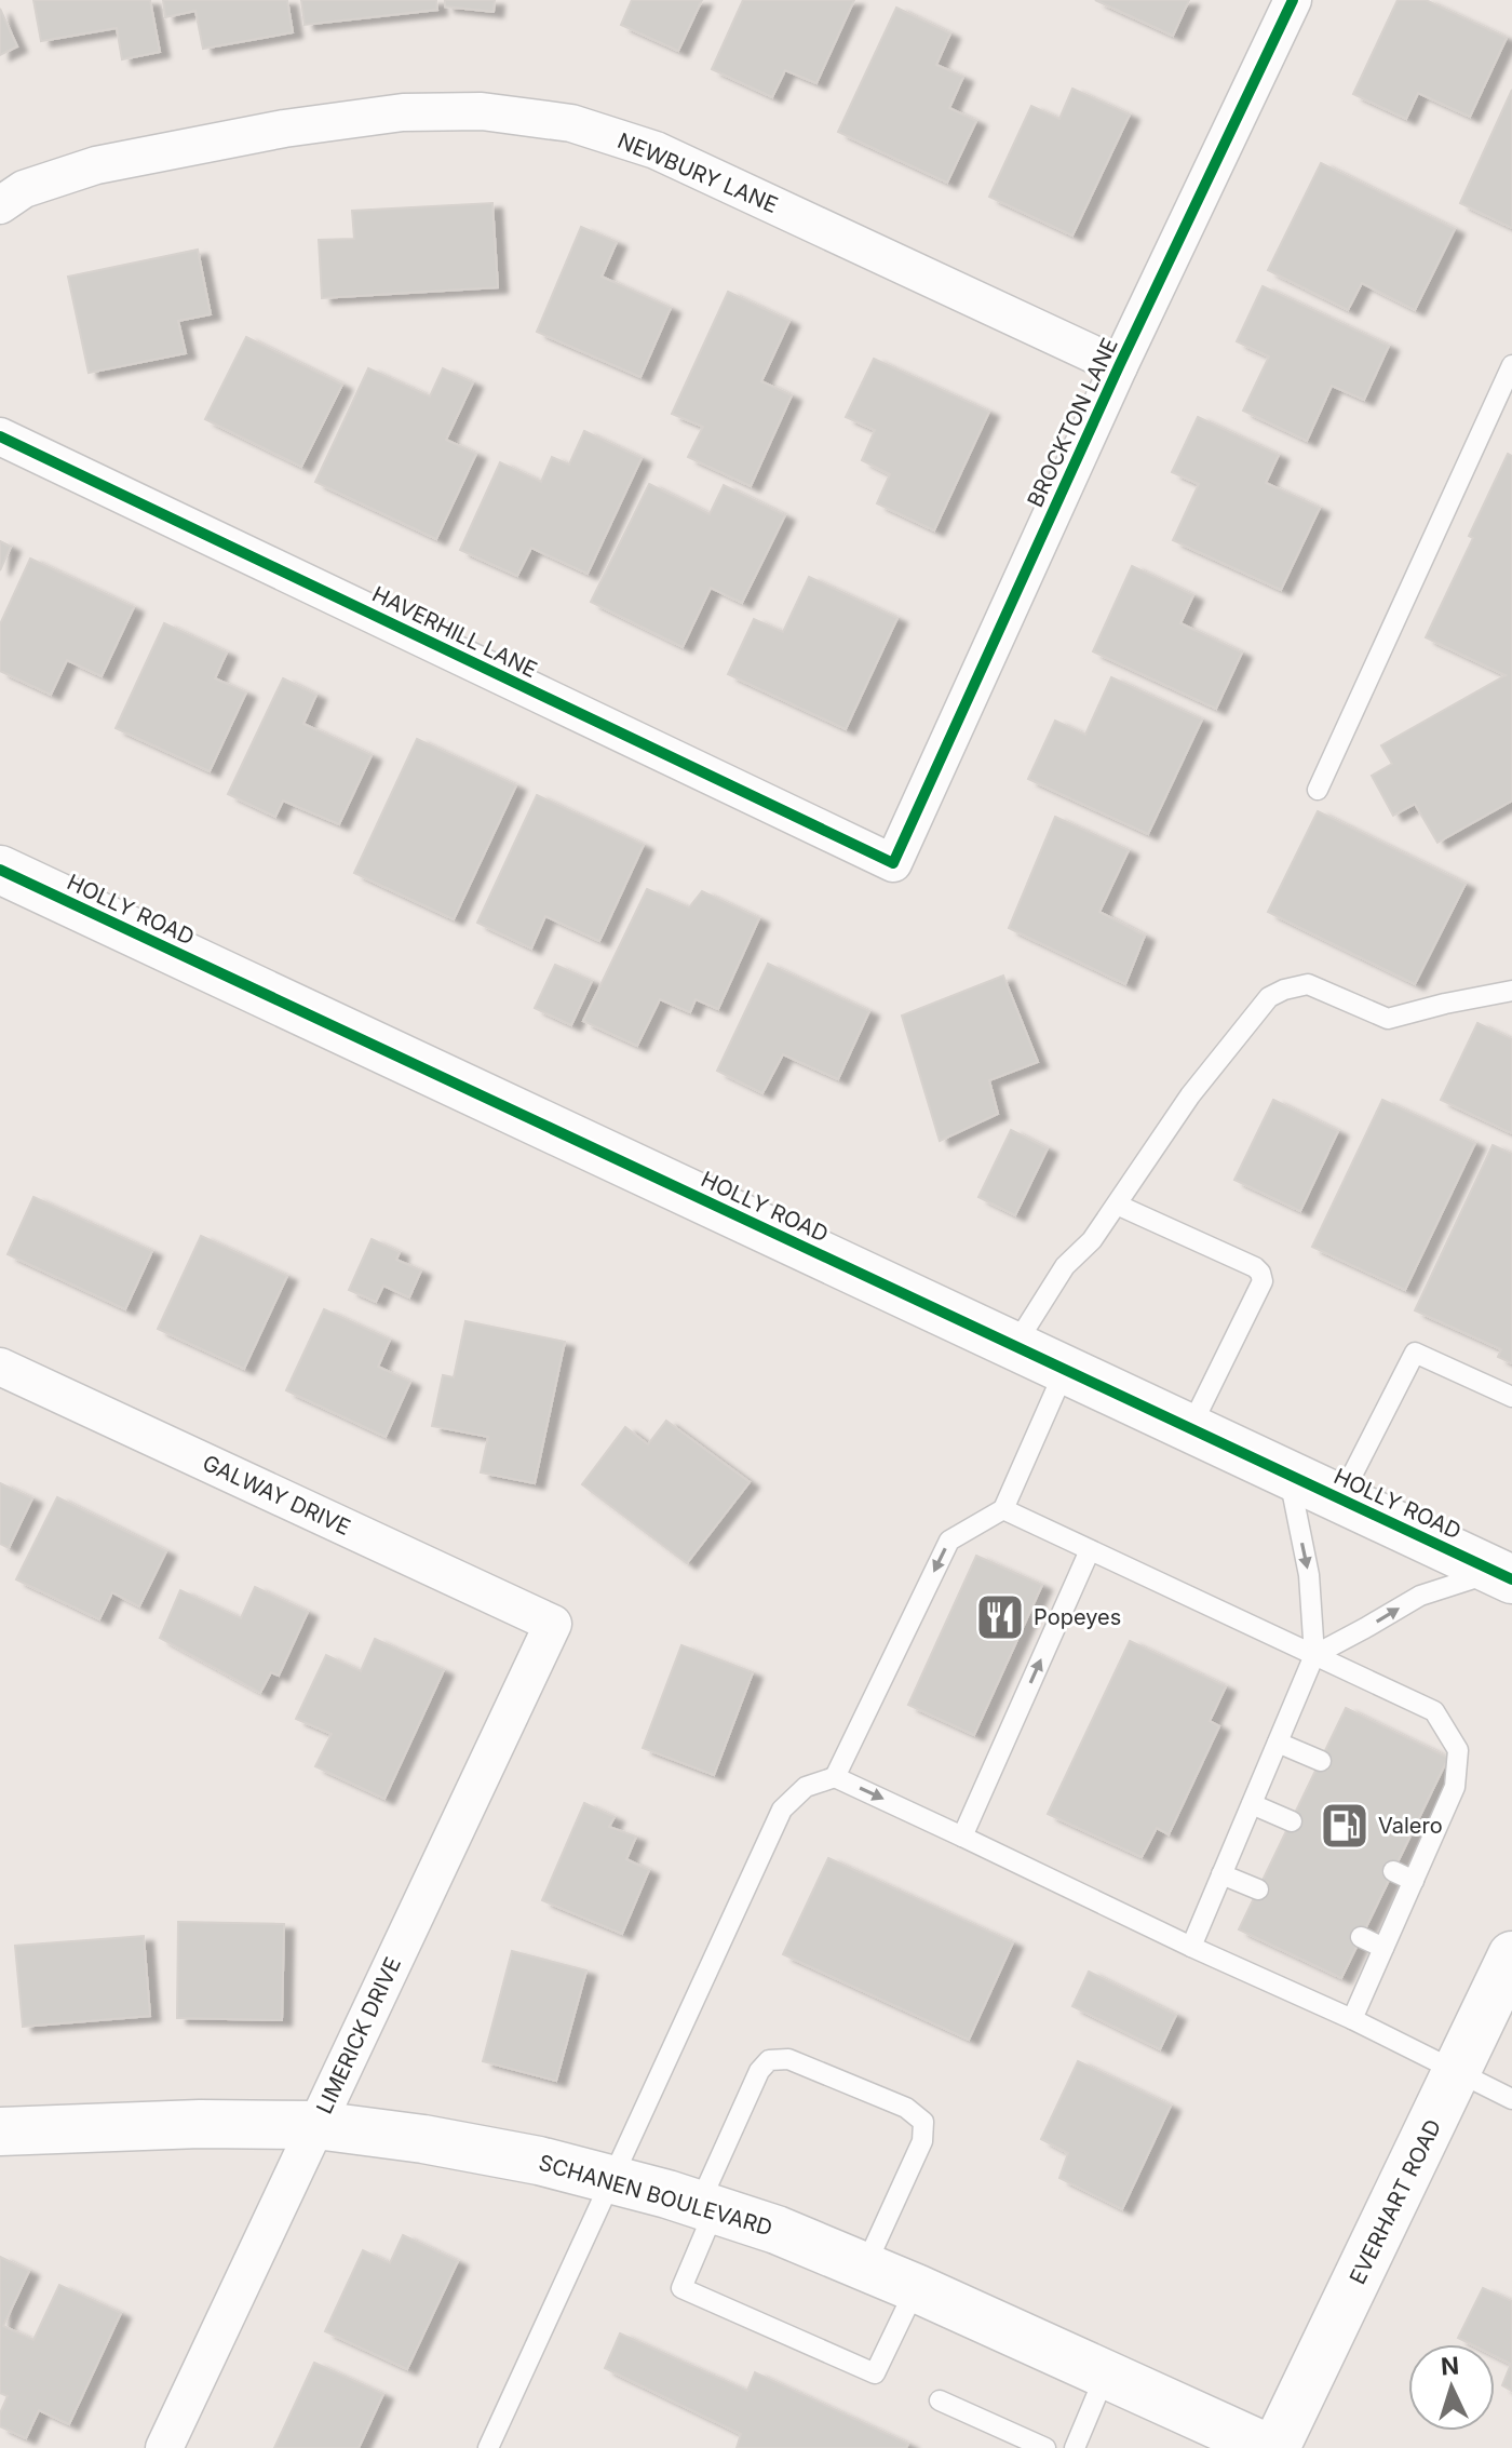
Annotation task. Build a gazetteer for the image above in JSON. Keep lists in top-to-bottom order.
{
  "streets": {
    "main road": ["HOLLY ROAD", "SCHANEN BOULEVARD", "EVERHART ROAD"],
    "street": [
      "NEWBURY LANE",
      "BROCKTON LANE",
      "HAVERHILL LANE",
      "GALWAY DRIVE",
      "LIMERICK DRIVE"
    ]
  },
  "crossings": [
    ["NEWBURY LANE", "BROCKTON LANE"],
    ["BROCKTON LANE", "HAVERHILL LANE"],
    ["GALWAY DRIVE", "LIMERICK DRIVE"],
    ["LIMERICK DRIVE", "SCHANEN BOULEVARD"]
  ],
  "places": {
    "restaurant": ["Popeyes"],
    "fuel station": ["Valero"]
  },
  "north": "top"
}
